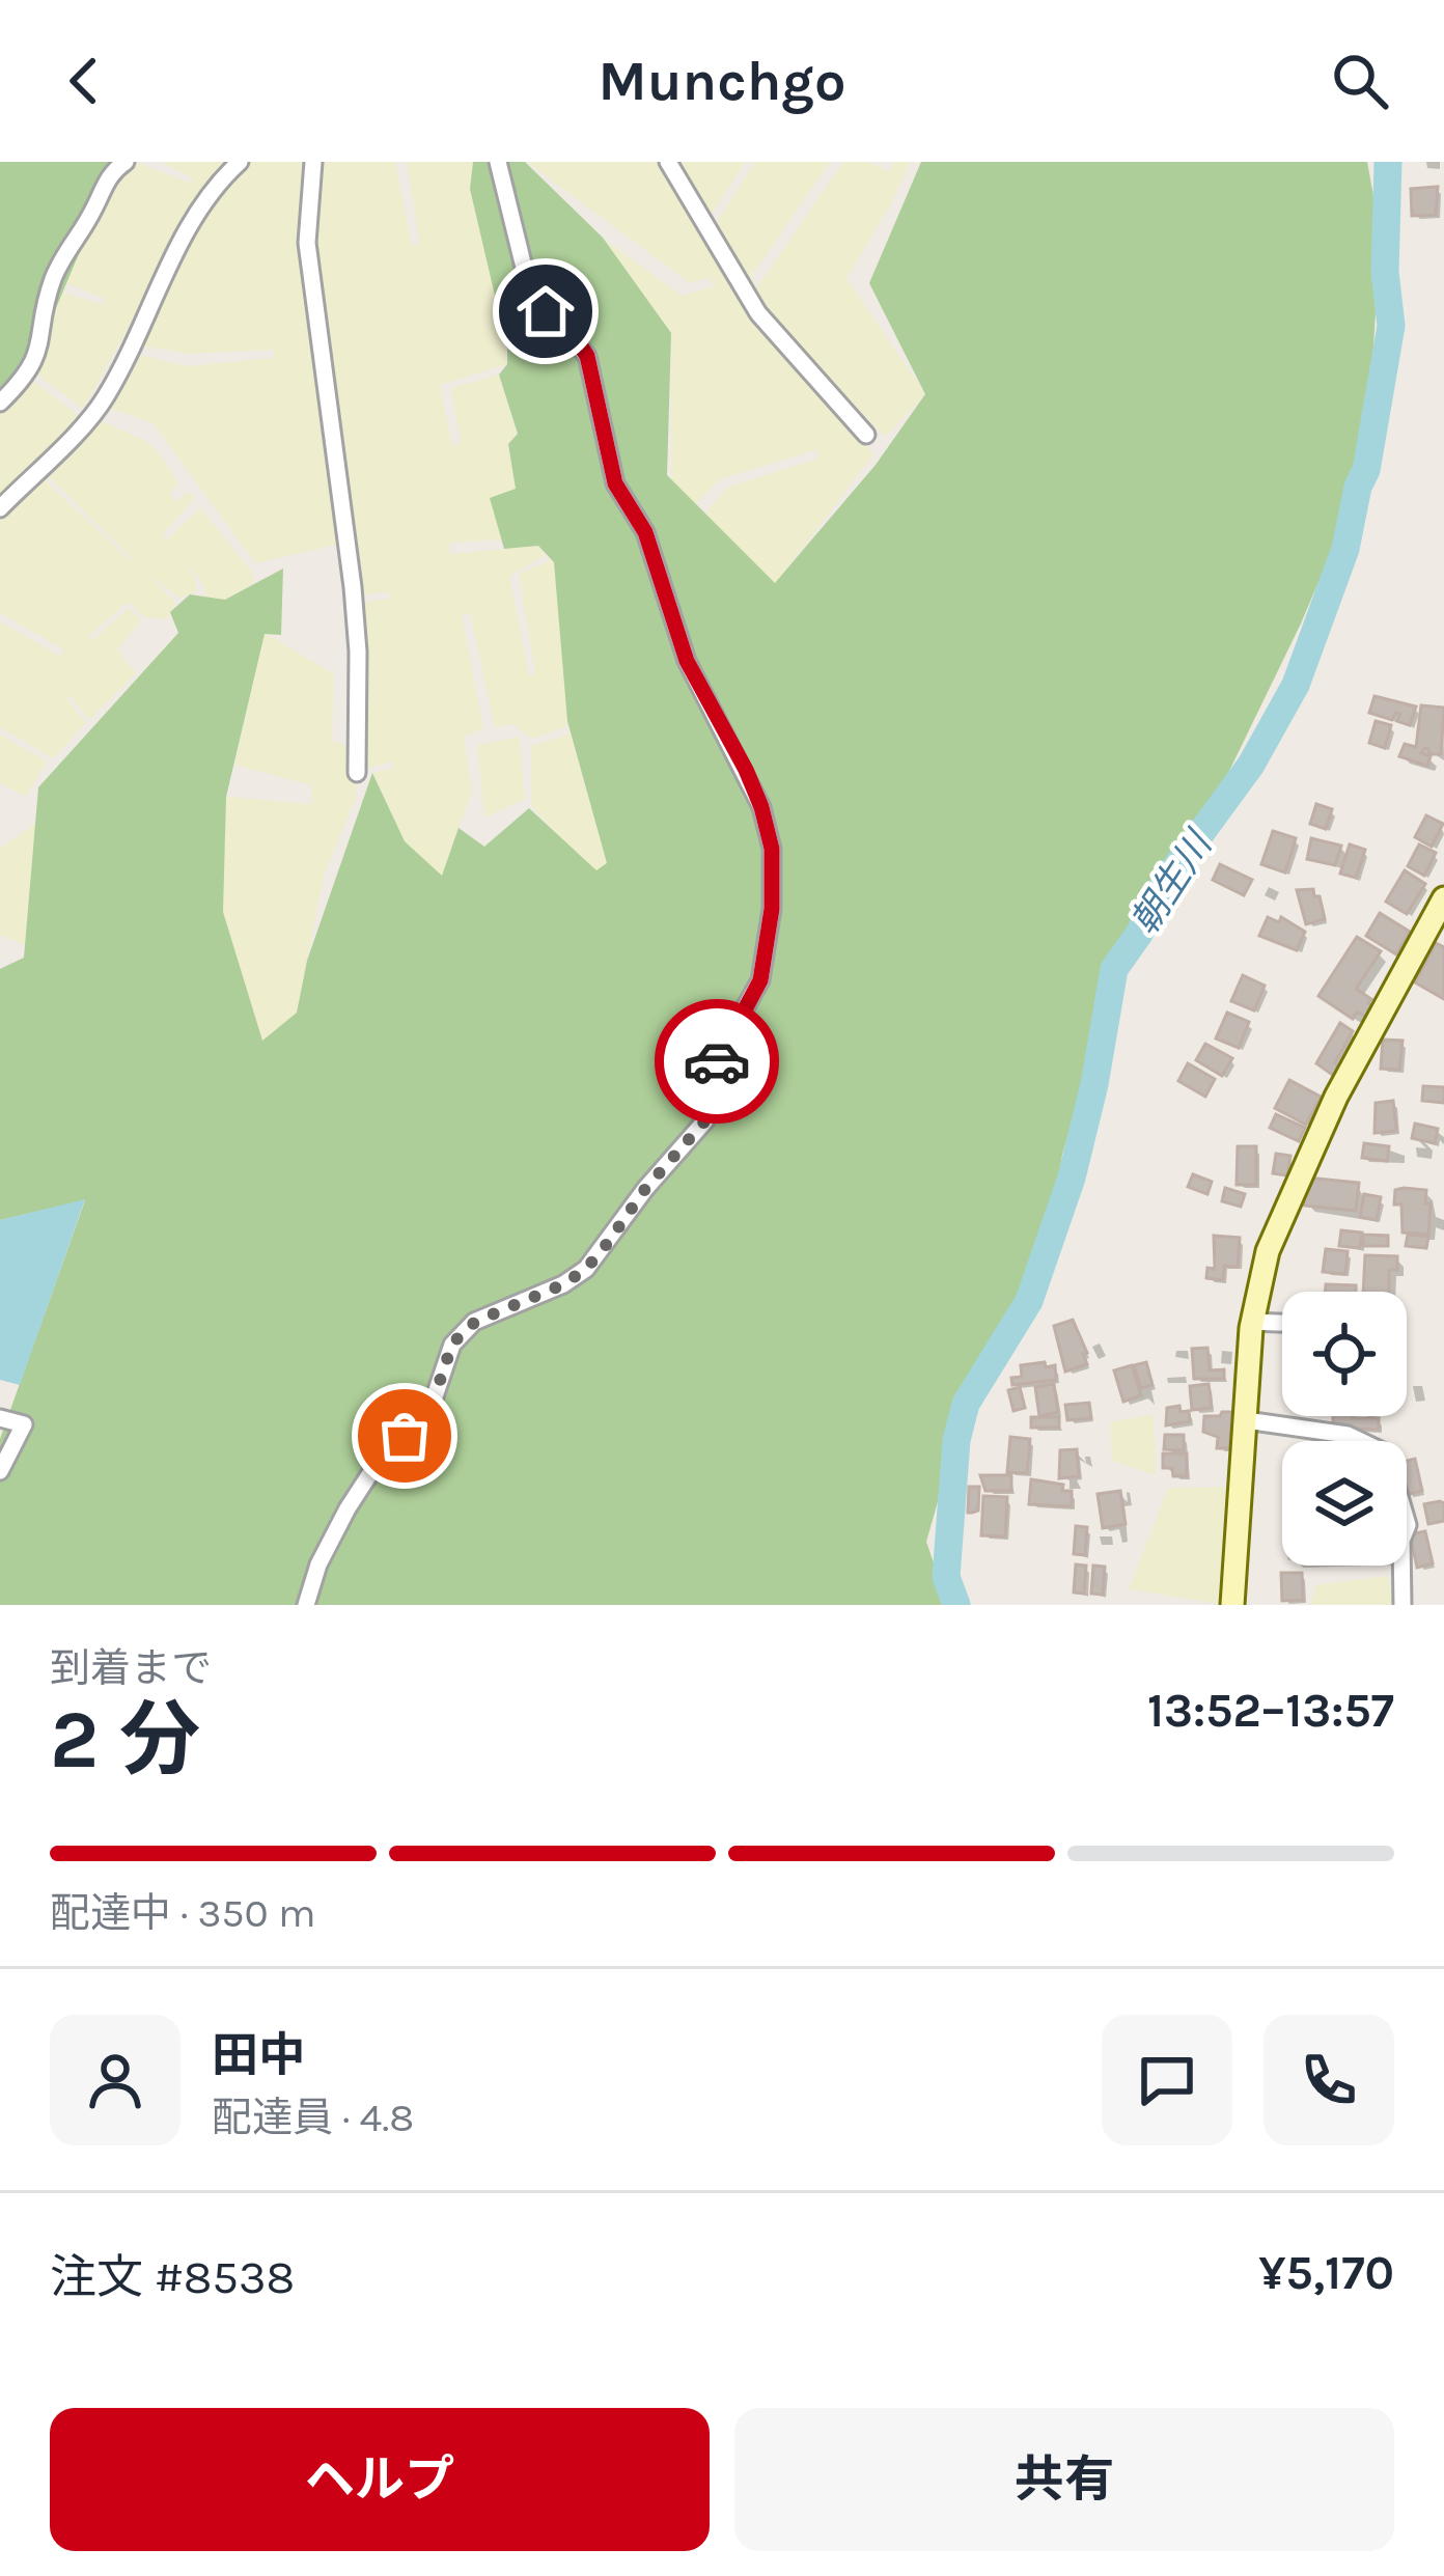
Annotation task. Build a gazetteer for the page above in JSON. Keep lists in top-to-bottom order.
{
  "water": ["朝生川"],
  "page": {
    "header": "Munchgo",
    "heading": ["2 分", "到着まで", "13:52–13:57"],
    "panel": [
      "田中",
      "配達員 · 4.8",
      "注文 #8538",
      "¥5,170"
    ],
    "bar": "配達中 · 350 m",
    "buttons": ["ヘルプ", "共有"]
  }
}
